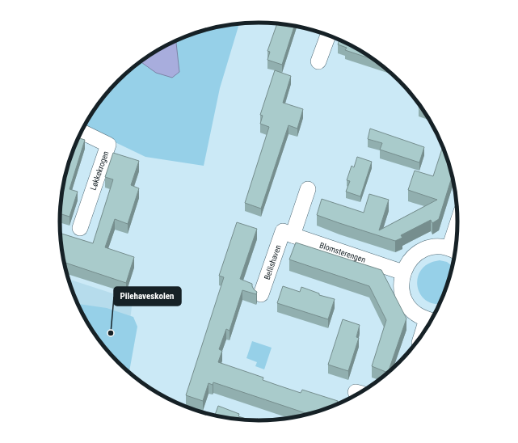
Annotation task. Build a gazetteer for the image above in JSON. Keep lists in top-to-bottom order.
{
  "streets": {
    "street": ["Løkkekrogen", "Blomsterengen", "Bellishaven"]
  },
  "crossings": [
    ["Blomsterengen", "Bellishaven"]
  ],
  "places": ["Pilehaveskolen"]
}
